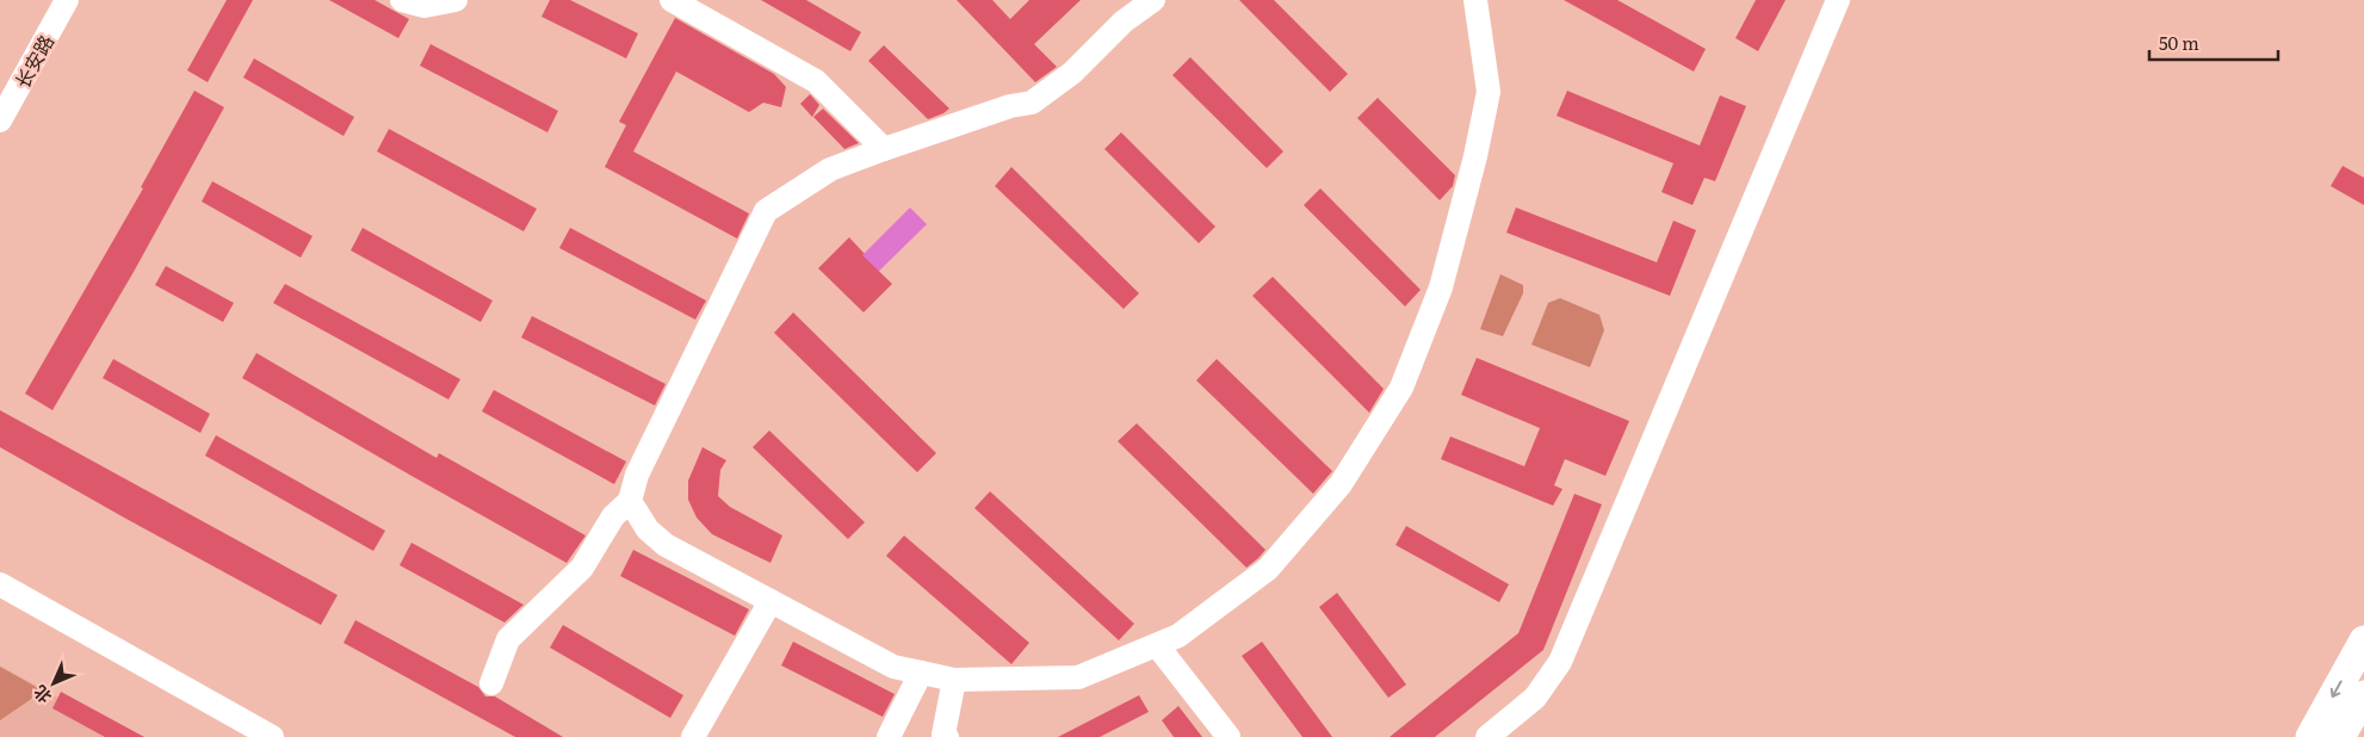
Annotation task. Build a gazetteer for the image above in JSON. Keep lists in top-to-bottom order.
{
  "streets": {
    "street": ["长安路"]
  },
  "scale_bar": "50 m",
  "north": "bottom left"
}
